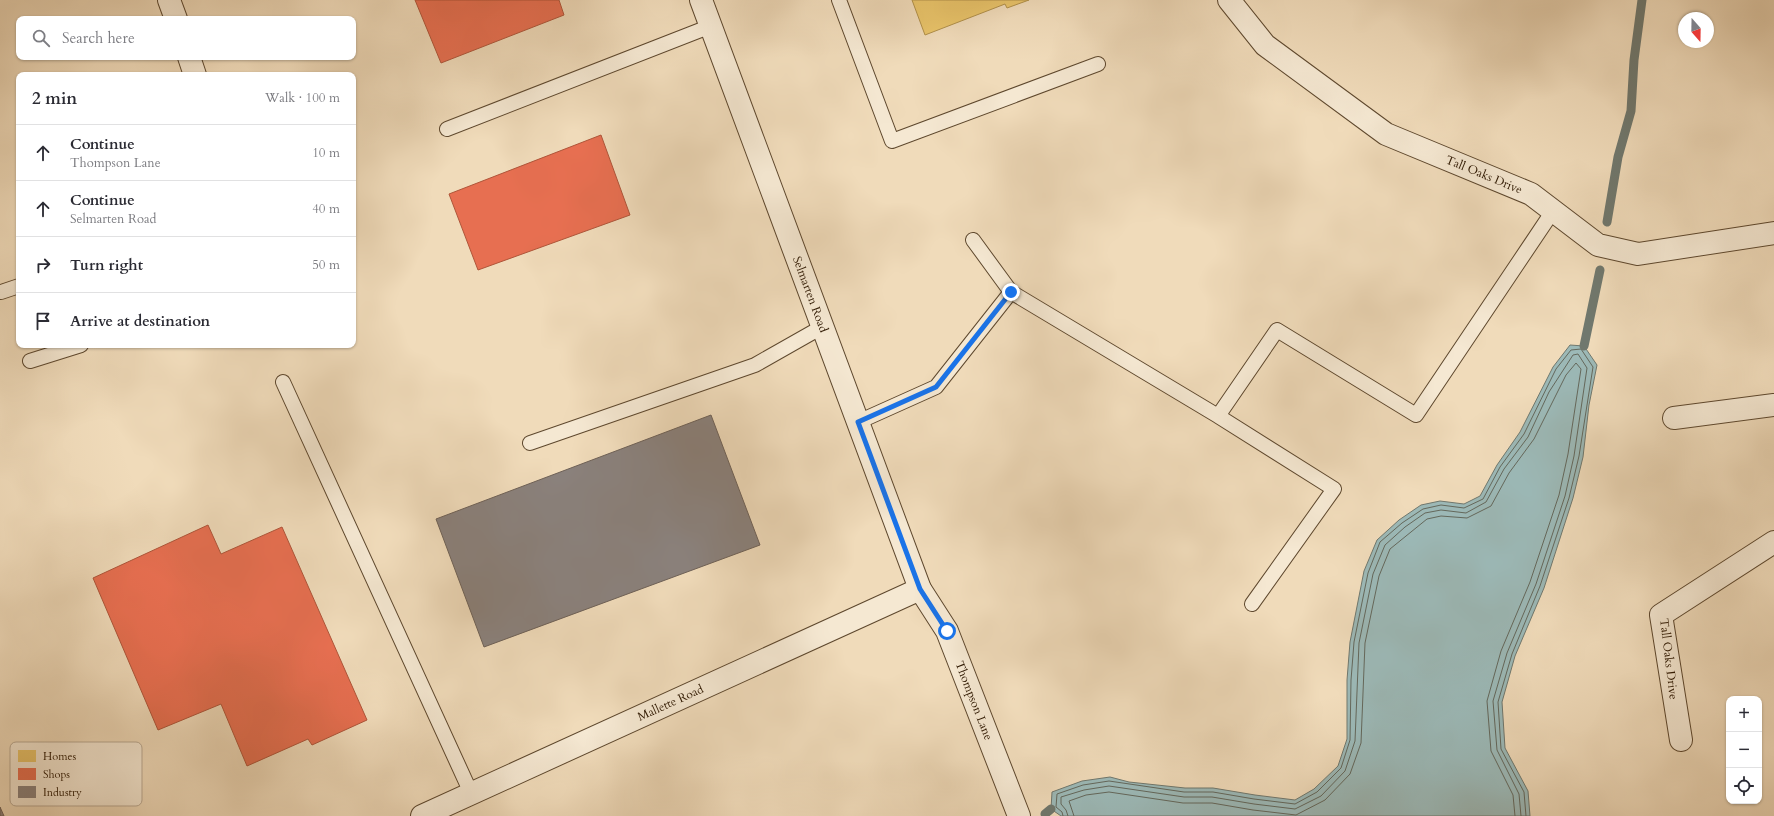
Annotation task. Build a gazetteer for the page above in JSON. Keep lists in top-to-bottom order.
{
  "streets": {
    "street": [
      "Tall Oaks Drive",
      "Selmarten Road",
      "Thompson Lane",
      "Mallette Road"
    ]
  },
  "crossings": [
    ["Selmarten Road", "Thompson Lane"],
    ["Selmarten Road", "Mallette Road"],
    ["Thompson Lane", "Mallette Road"]
  ],
  "legend": ["Homes", "Shops", "Industry"],
  "north": "bottom",
  "page": {
    "search": "Search here",
    "heading": ["2 min", "Walk · 100 m"],
    "list": [
      ["Continue", "Thompson Lane", "10 m"],
      ["Continue", "Selmarten Road", "40 m"],
      ["Turn right", "50 m"],
      "Arrive at destination"
    ],
    "map_buttons": ["+", "−"]
  }
}
